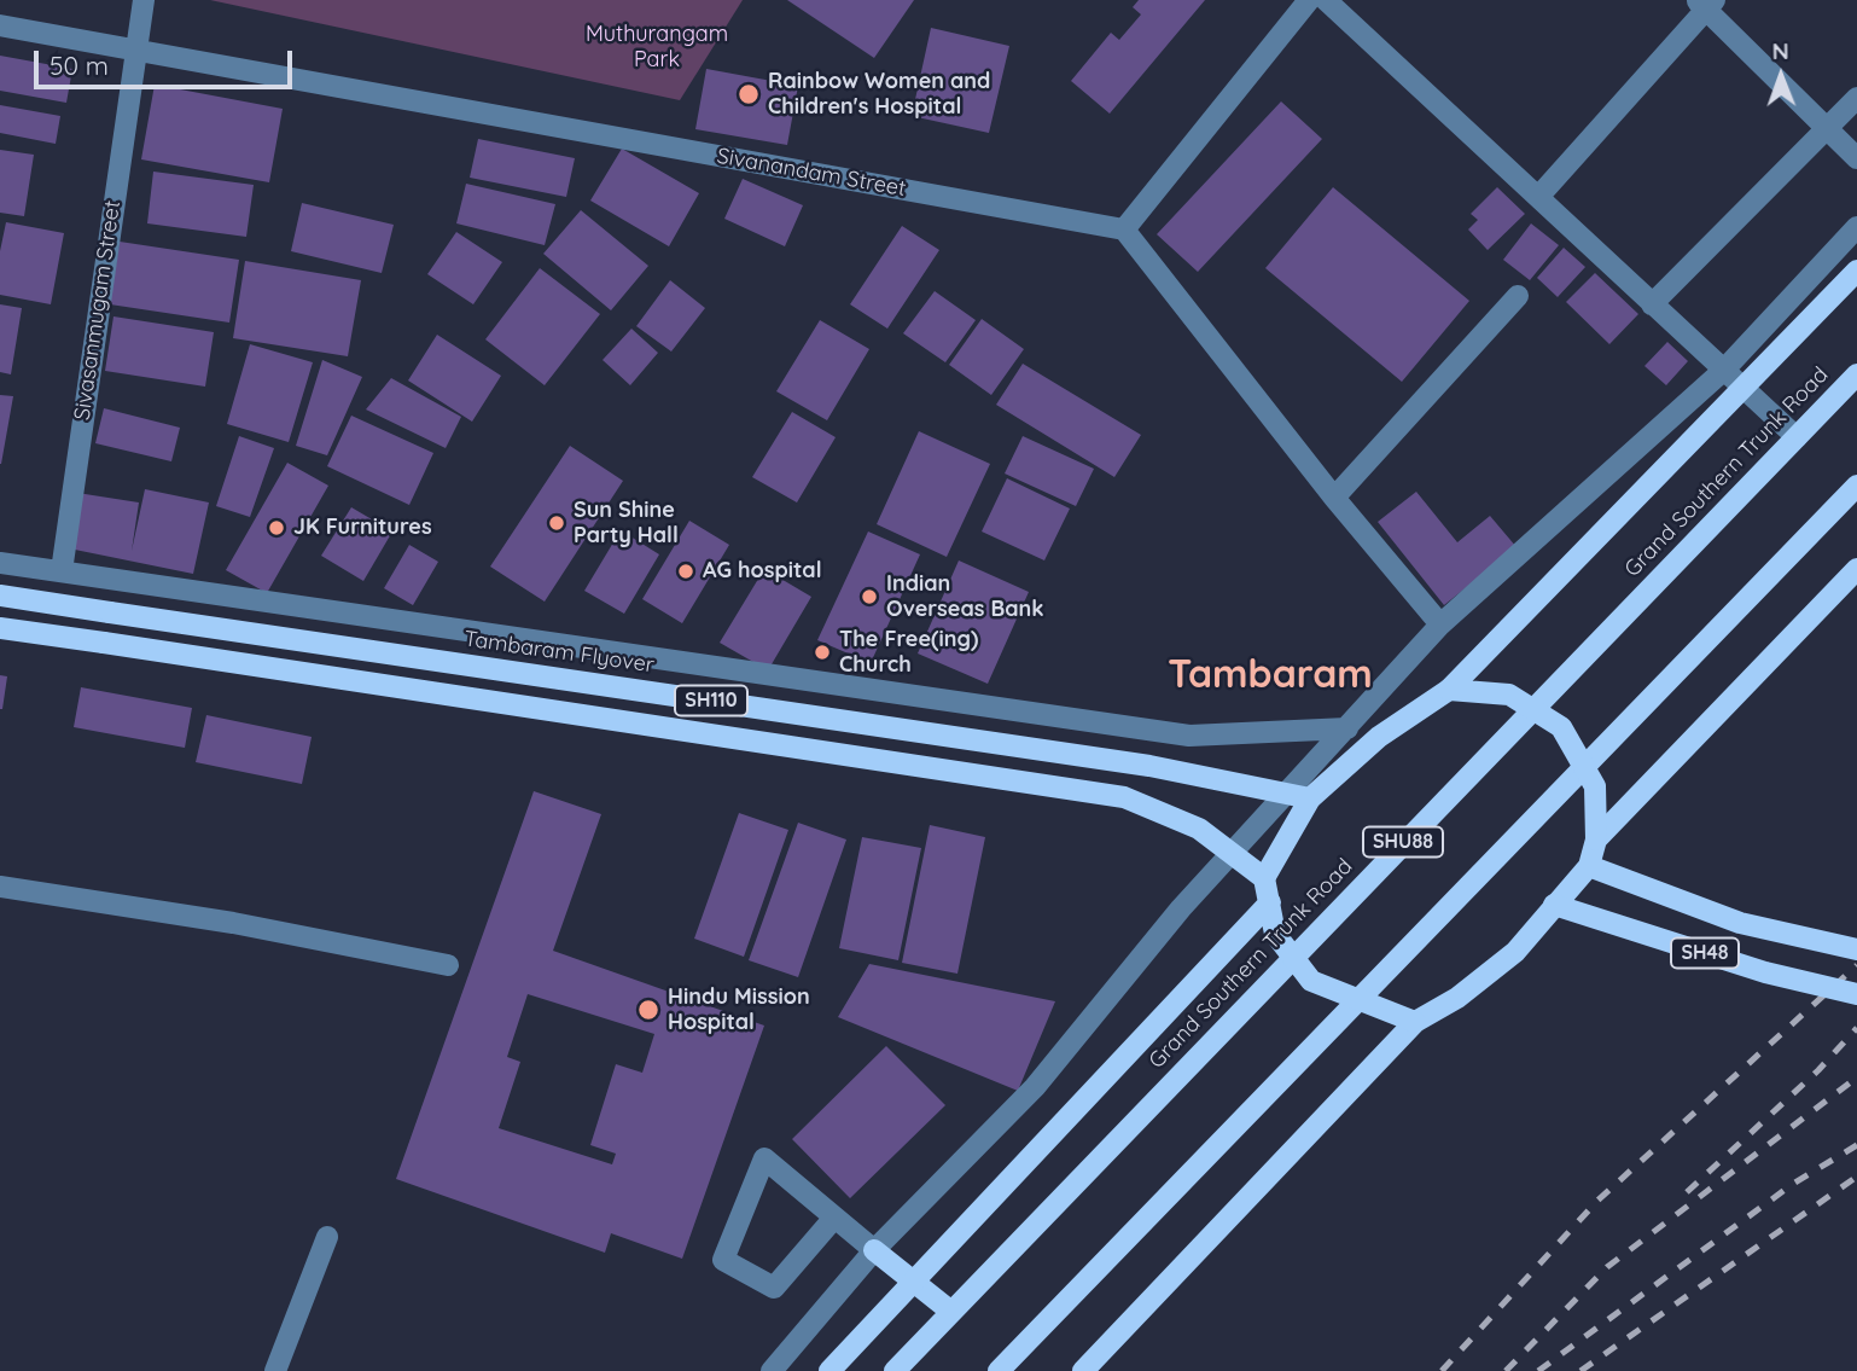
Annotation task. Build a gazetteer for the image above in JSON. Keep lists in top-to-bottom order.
{
  "streets": {
    "main road": [
      "Grand Southern Trunk Road",
      "Tambaram Flyover",
      "SH110",
      "SHU88",
      "SH48"
    ],
    "street": ["Sivanandam Street", "Sivasanmugam Street"]
  },
  "crossings": [
    ["Sivanandam Street", "Sivasanmugam Street"]
  ],
  "districts": ["Tambaram"],
  "parks": ["Muthurangam Park"],
  "places": [
    "Rainbow Women and Children's Hospital",
    "Sun Shine Party Hall",
    "JK Furnitures",
    "AG hospital",
    "Indian Overseas Bank",
    "The Free(ing) Church",
    "Hindu Mission Hospital"
  ],
  "scale_bar": "50 m",
  "north": "top"
}
